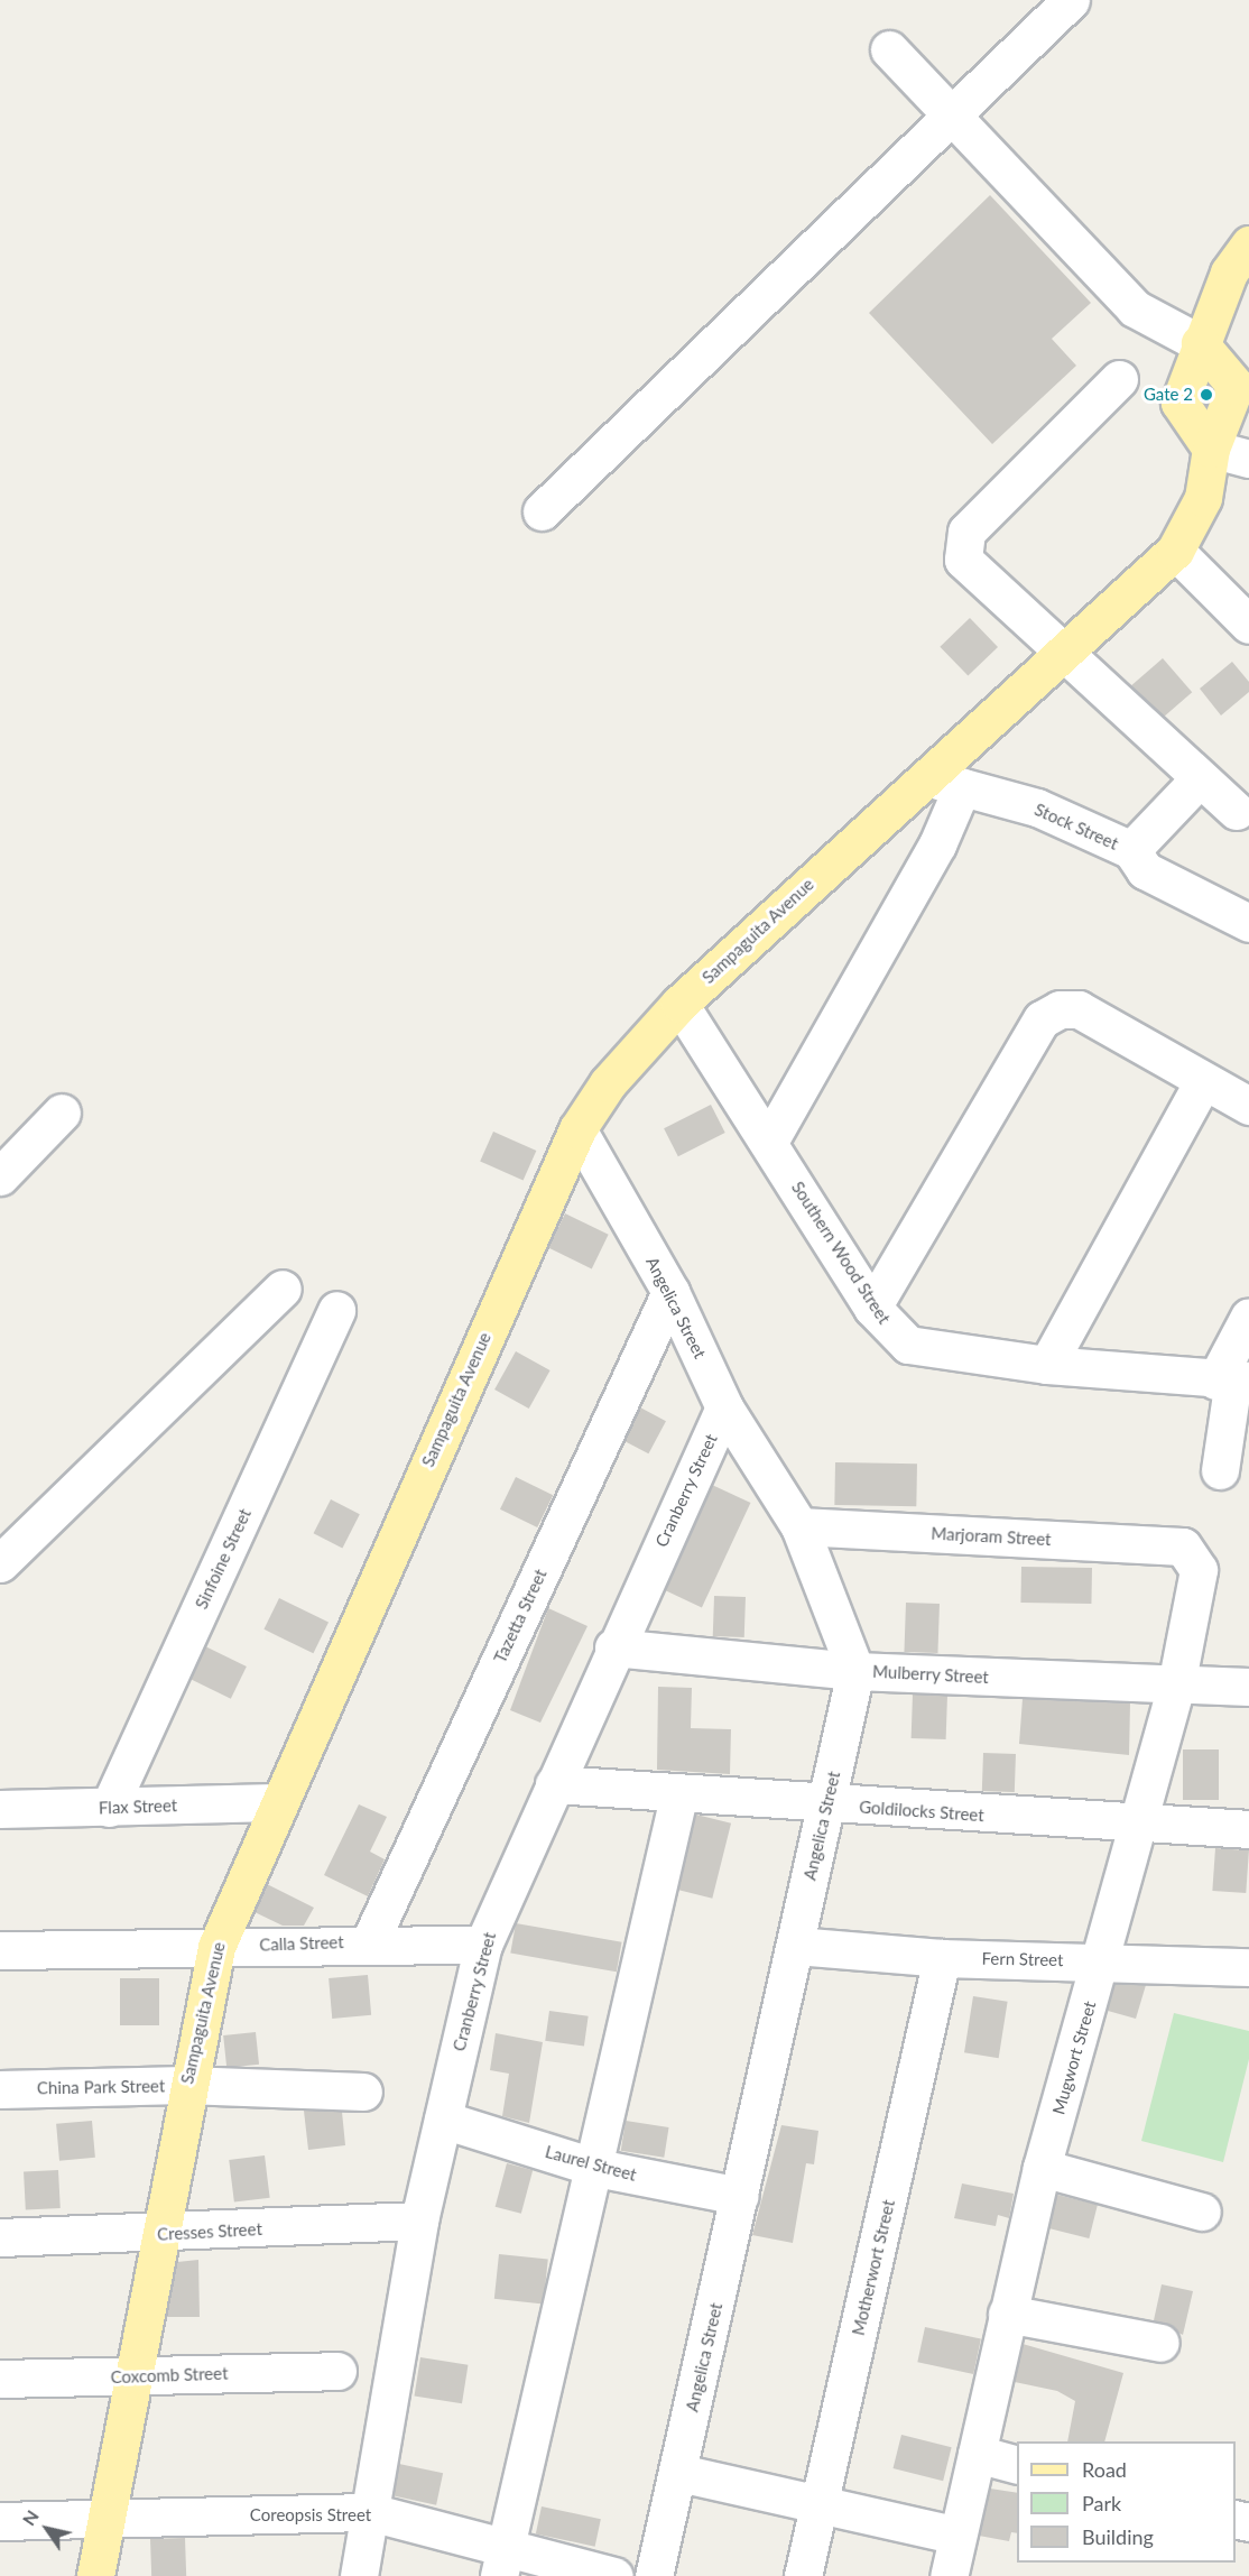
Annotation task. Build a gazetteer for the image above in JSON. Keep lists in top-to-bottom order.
{
  "streets": {
    "main road": ["Sampaguita Avenue"],
    "street": [
      "Stock Street",
      "Southern Wood Street",
      "Angelica Street",
      "Cranberry Street",
      "Marjoram Street",
      "Sinfoine Street",
      "Tazetta Street",
      "Mulberry Street",
      "Flax Street",
      "Goldilocks Street",
      "Calla Street",
      "Fern Street",
      "Mugwort Street",
      "China Park Street",
      "Laurel Street",
      "Cresses Street",
      "Motherwort Street",
      "Coxcomb Street",
      "Coreopsis Street"
    ]
  },
  "crossings": [
    ["Stock Street", "Sampaguita Avenue"],
    ["Sampaguita Avenue", "Southern Wood Street"],
    ["Sampaguita Avenue", "Angelica Street"],
    ["Sampaguita Avenue", "Flax Street"],
    ["Sampaguita Avenue", "Calla Street"],
    ["Sampaguita Avenue", "China Park Street"],
    ["Sampaguita Avenue", "Cresses Street"],
    ["Sampaguita Avenue", "Coxcomb Street"],
    ["Sampaguita Avenue", "Coreopsis Street"],
    ["Angelica Street", "Cranberry Street"],
    ["Angelica Street", "Marjoram Street"],
    ["Angelica Street", "Tazetta Street"],
    ["Angelica Street", "Mulberry Street"],
    ["Angelica Street", "Goldilocks Street"],
    ["Angelica Street", "Fern Street"],
    ["Angelica Street", "Laurel Street"],
    ["Cranberry Street", "Mulberry Street"],
    ["Cranberry Street", "Goldilocks Street"],
    ["Cranberry Street", "Calla Street"],
    ["Cranberry Street", "Laurel Street"],
    ["Cranberry Street", "Cresses Street"],
    ["Cranberry Street", "Coreopsis Street"],
    ["Marjoram Street", "Mugwort Street"],
    ["Sinfoine Street", "Flax Street"],
    ["Tazetta Street", "Calla Street"],
    ["Mulberry Street", "Mugwort Street"],
    ["Goldilocks Street", "Mugwort Street"],
    ["Fern Street", "Mugwort Street"],
    ["Fern Street", "Motherwort Street"]
  ],
  "places": ["Gate 2"],
  "legend": ["Road", "Park", "Building"],
  "north": "top left"
}
